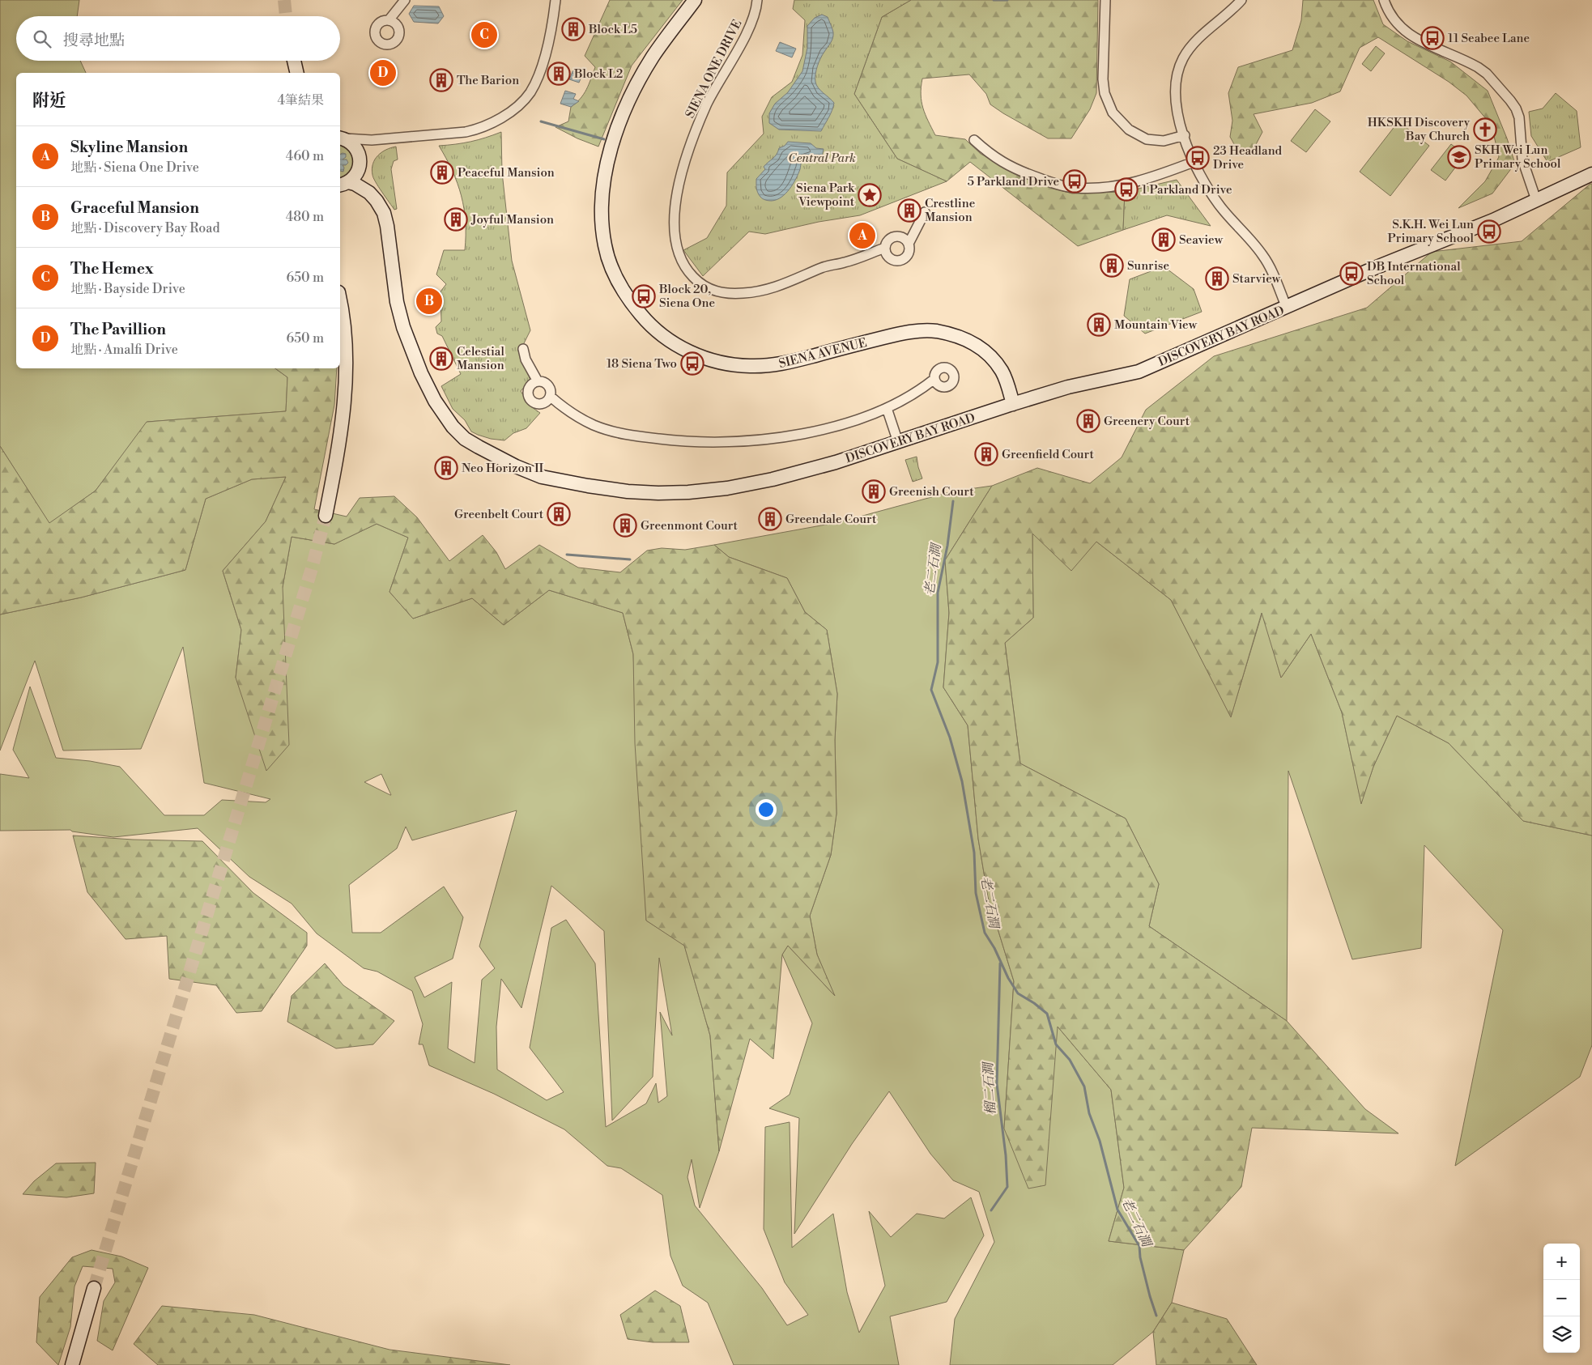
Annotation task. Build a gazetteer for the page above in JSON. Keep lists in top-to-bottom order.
{
  "streets": {
    "street": ["SIENA ONE DRIVE", "DISCOVERY BAY ROAD", "SIENA AVENUE"]
  },
  "crossings": [
    ["DISCOVERY BAY ROAD", "SIENA AVENUE"]
  ],
  "water": ["老二石澗", "榴二石澗"],
  "parks": ["Central Park"],
  "places": {
    "building": [
      "Block L5",
      "Block L2",
      "The Barion",
      "Peaceful Mansion",
      "Crestline Mansion",
      "Joyful Mansion",
      "Seaview",
      "Sunrise",
      "Starview",
      "Mountain View",
      "Celestial Mansion",
      "Greenery Court",
      "Greenfield Court",
      "Neo Horizon II",
      "Greenish Court",
      "Greenbelt Court",
      "Greendale Court",
      "Greenmont Court"
    ],
    "bus stop": [
      "11 Seabee Lane",
      "23 Headland Drive",
      "5 Parkland Drive",
      "1 Parkland Drive",
      "S.K.H. Wei Lun Primary School",
      "DB International School",
      "Block 20, Siena One",
      "18 Siena Two"
    ],
    "church": ["HKSKH Discovery Bay Church"],
    "school or university": ["SKH Wei Lun Primary School"],
    "place": ["Siena Park Viewpoint"]
  },
  "page": {
    "search": "搜尋地點",
    "pins": [
      "C",
      "D",
      "A",
      "B"
    ],
    "heading": ["附近", "4筆結果"],
    "list": [
      {
        "mark": "A",
        "name": "Skyline Mansion",
        "note": "地點 · Siena One Drive",
        "value": "460 m"
      },
      {
        "mark": "B",
        "name": "Graceful Mansion",
        "note": "地點 · Discovery Bay Road",
        "value": "480 m"
      },
      {
        "mark": "C",
        "name": "The Hemex",
        "note": "地點 · Bayside Drive",
        "value": "650 m"
      },
      {
        "mark": "D",
        "name": "The Pavillion",
        "note": "地點 · Amalfi Drive",
        "value": "650 m"
      }
    ],
    "map_buttons": ["+", "−"]
  }
}
